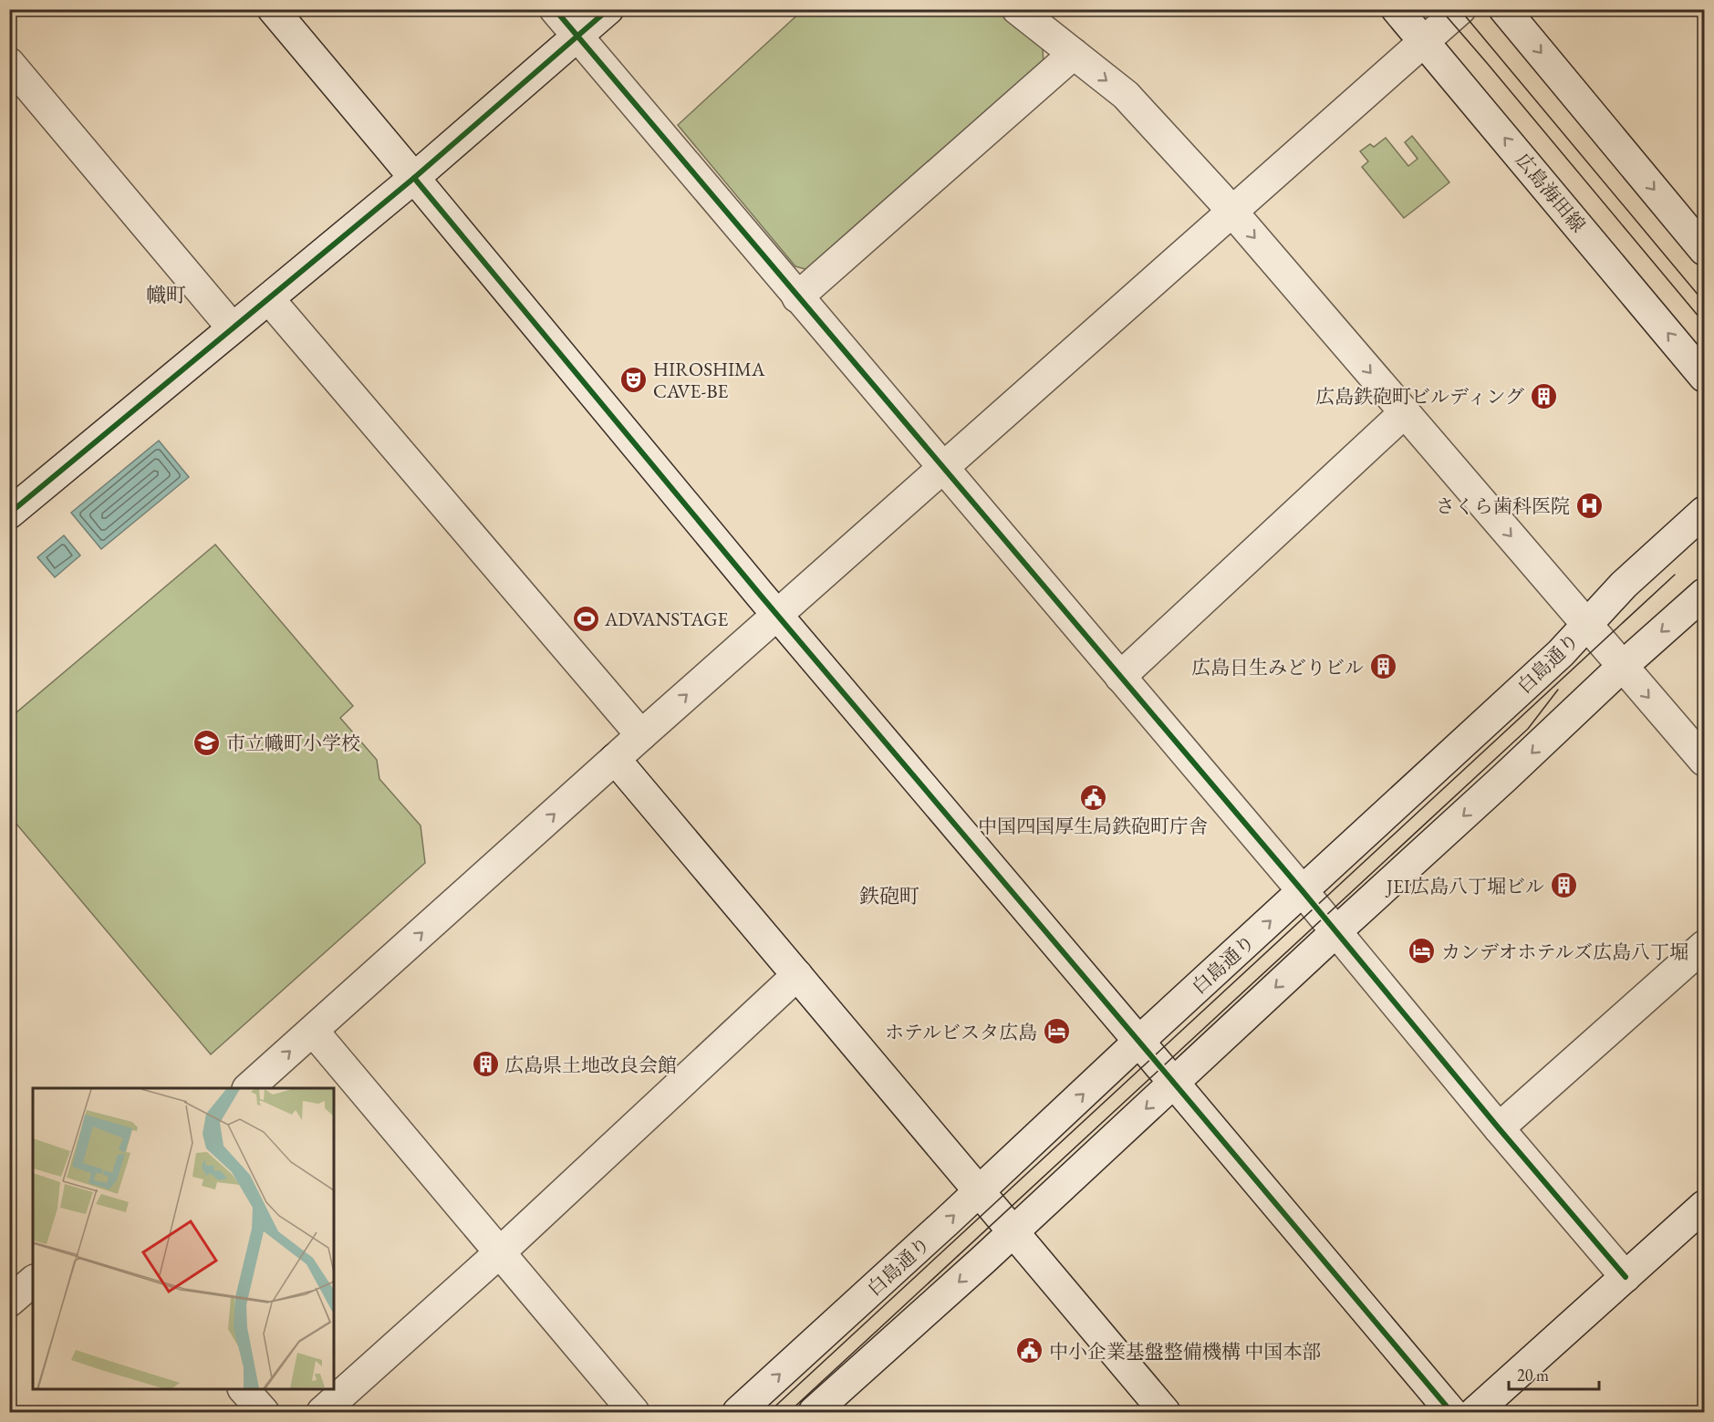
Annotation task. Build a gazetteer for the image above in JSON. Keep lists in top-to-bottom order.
{
  "streets": {
    "street": ["広島海田線", "白島通り"]
  },
  "districts": ["幟町", "鉄砲町"],
  "places": {
    "theatre": ["HIROSHIMA CAVE-BE"],
    "building": [
      "広島鉄砲町ビルディング",
      "広島日生みどりビル",
      "JEI広島八丁堀ビル",
      "広島県土地改良会館"
    ],
    "hospital": ["さくら歯科医院"],
    "sports": ["ADVANSTAGE"],
    "school or university": ["市立幟町小学校"],
    "public building": ["中国四国厚生局鉄砲町庁舎", "中小企業基盤整備機構 中国本部"],
    "hotel": ["カンデオホテルズ広島八丁堀", "ホテルビスタ広島"]
  },
  "scale_bar": "20 m"
}
